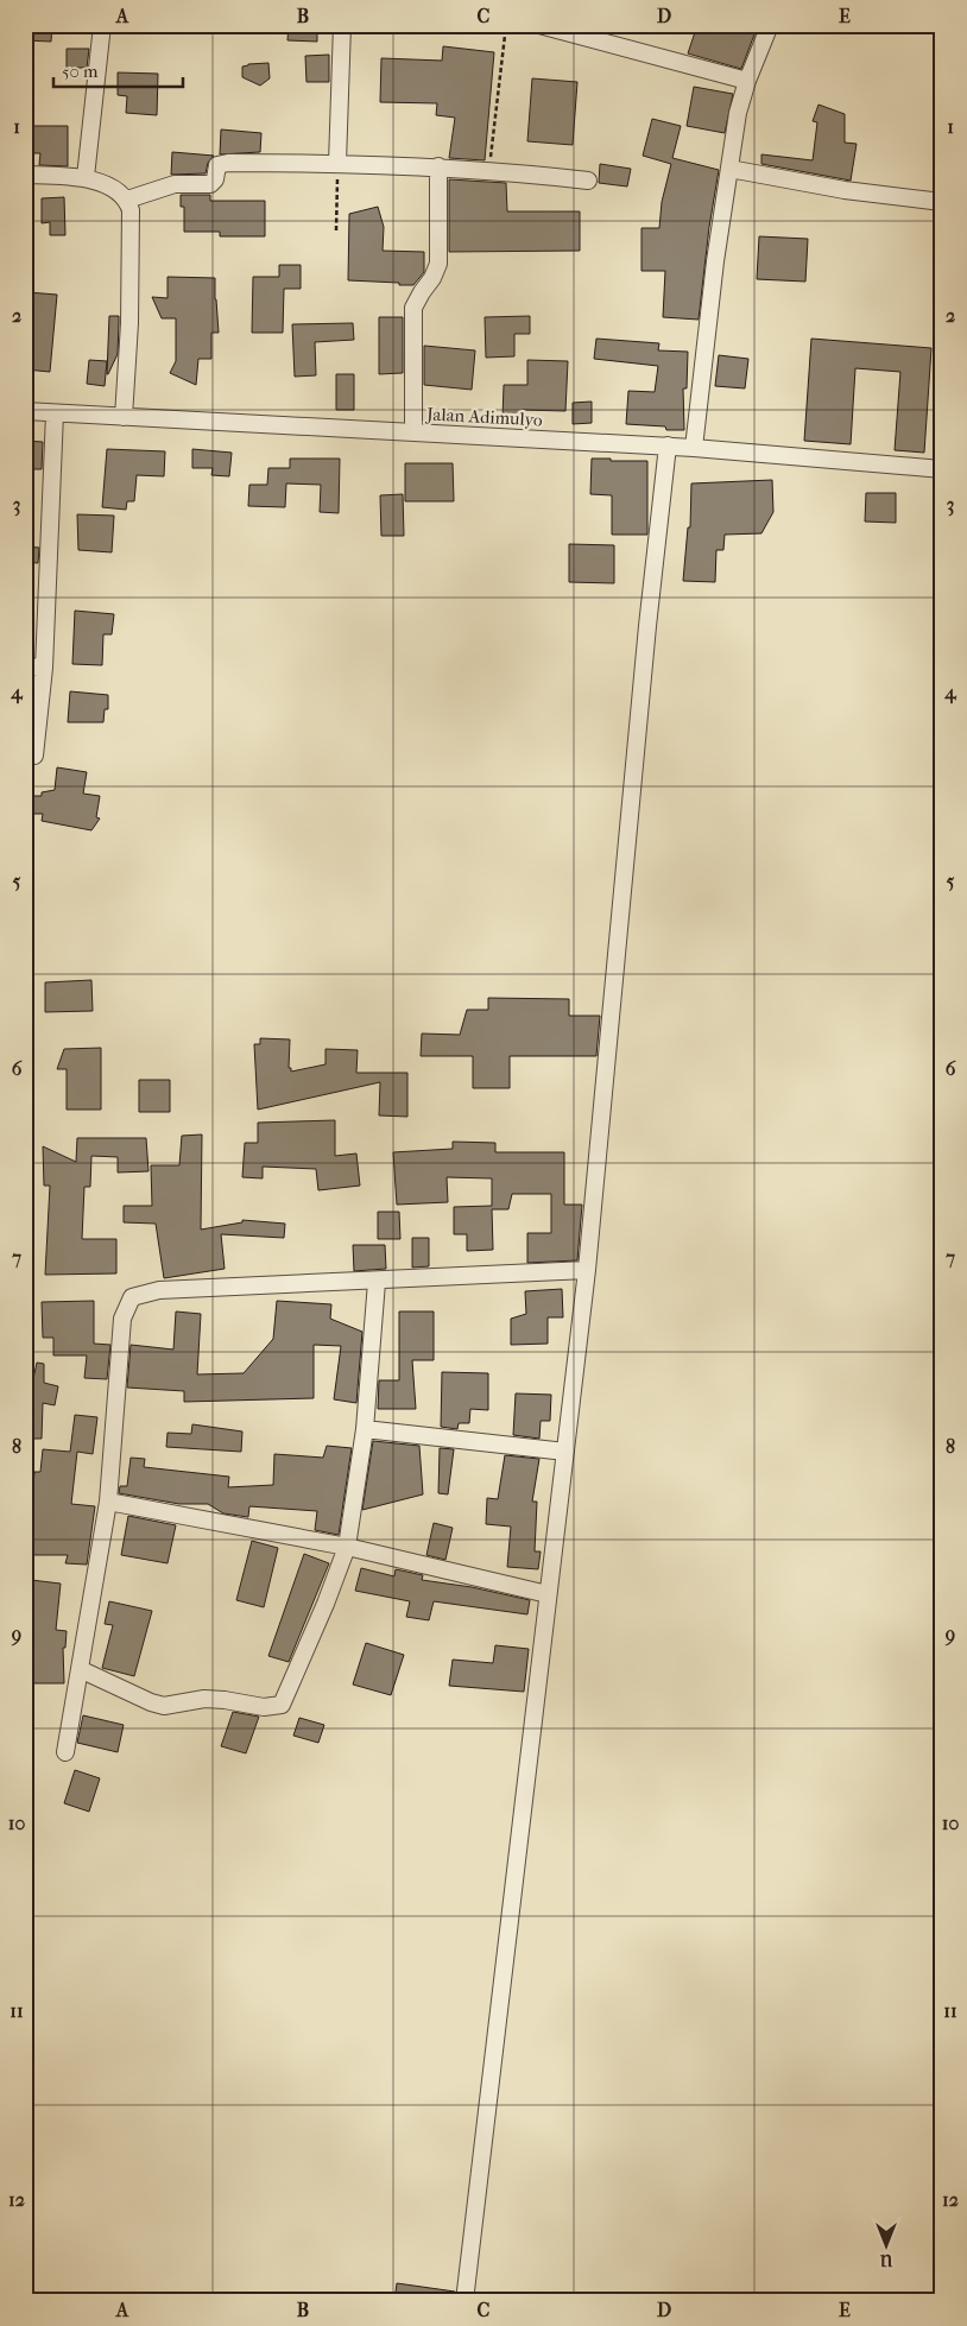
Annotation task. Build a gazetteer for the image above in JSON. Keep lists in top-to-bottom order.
{
  "streets": {
    "street": ["Jalan Adimulyo"]
  },
  "scale_bar": "50 m",
  "north": "bottom",
  "grid": {
    "columns": [
      "A",
      "B",
      "C",
      "D",
      "E"
    ],
    "rows": [
      "1",
      "2",
      "3",
      "4",
      "5",
      "6",
      "7",
      "8",
      "9",
      "10",
      "11",
      "12"
    ]
  }
}
